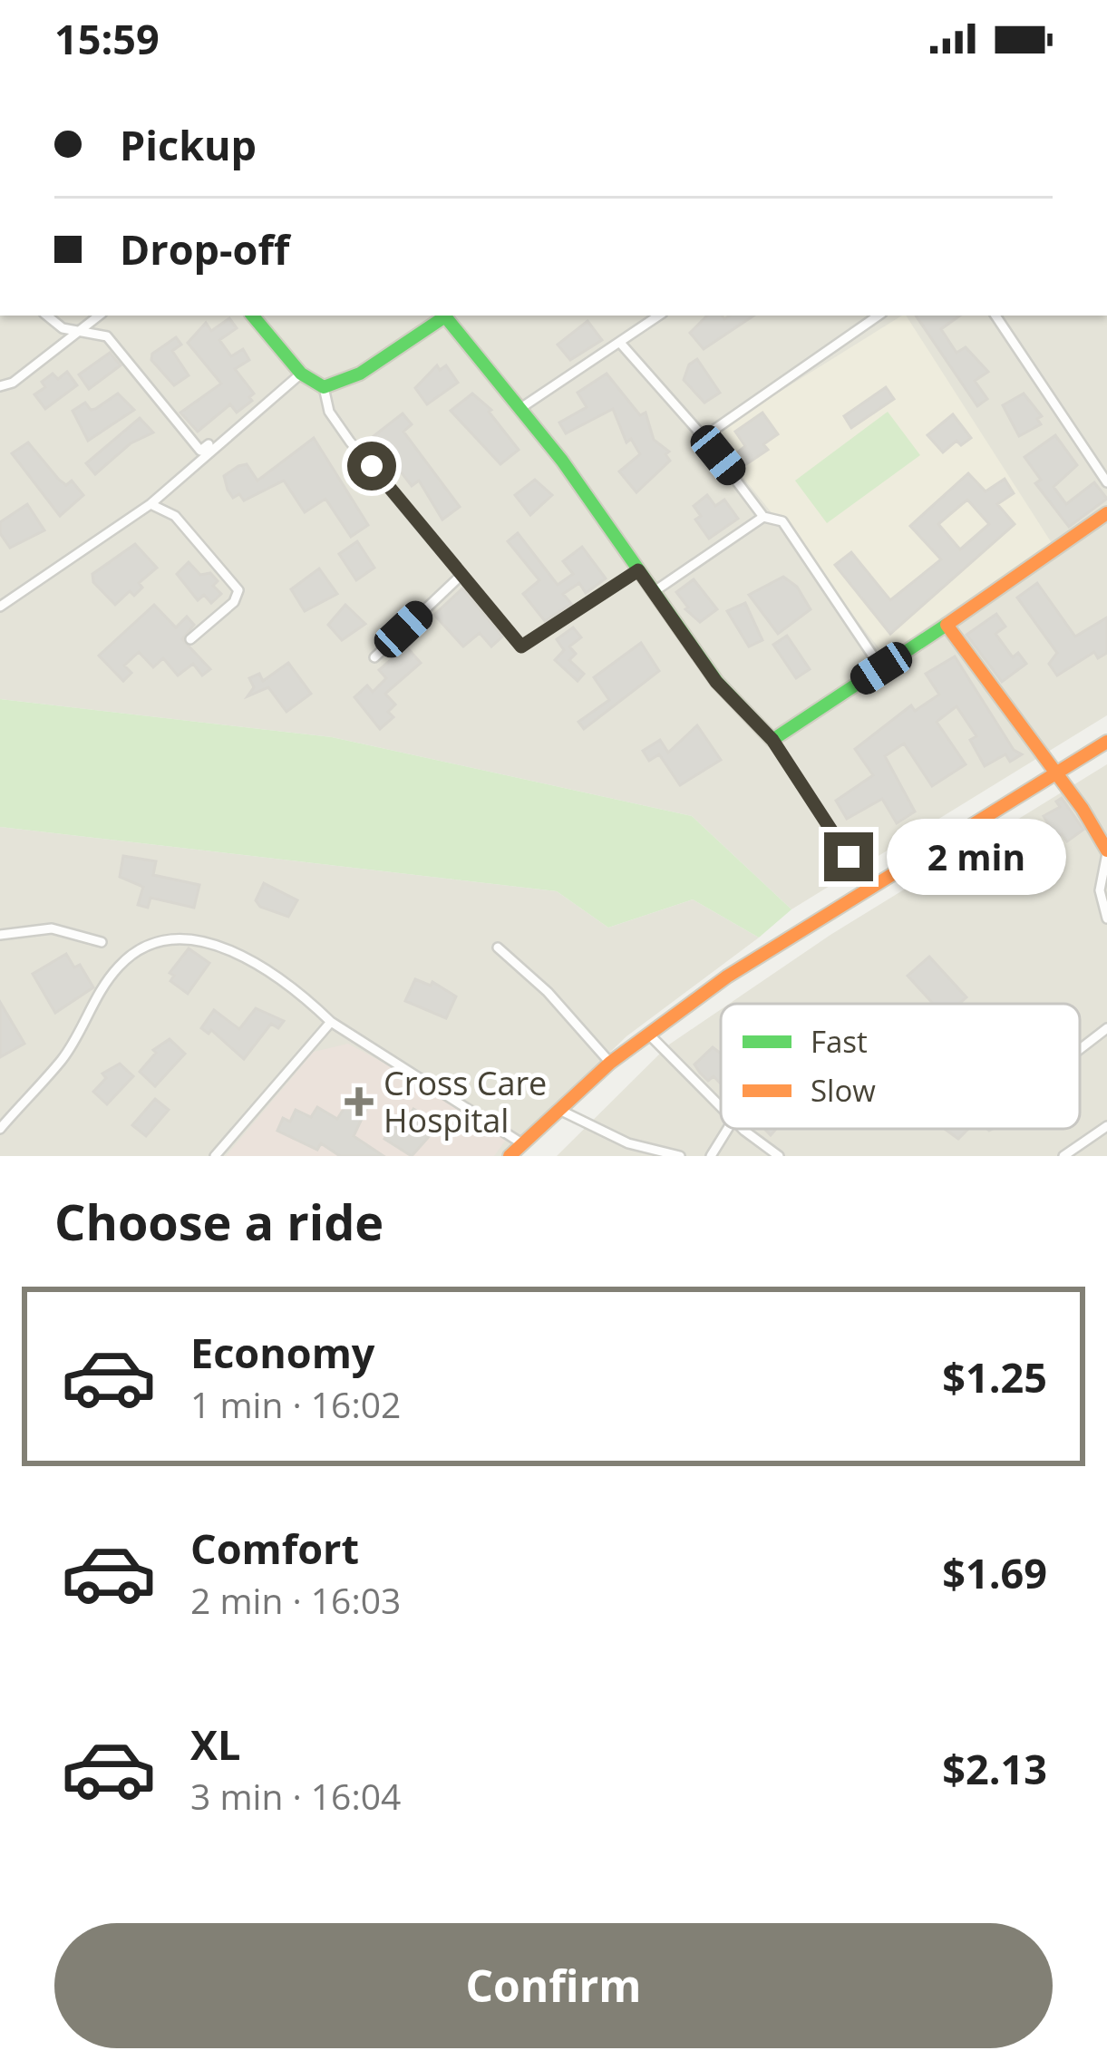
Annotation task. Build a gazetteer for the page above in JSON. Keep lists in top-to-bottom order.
{
  "places": {
    "health": ["Cross Care Hospital"]
  },
  "legend": ["Fast", "Slow"],
  "page": {
    "status": "15:59",
    "banner": ["Pickup", "Drop-off"],
    "bubble": "2 min",
    "heading": "Choose a ride",
    "list": [
      {
        "name": "Economy",
        "note": "1 min · 16:02",
        "value": "$1.25"
      },
      {
        "name": "Comfort",
        "note": "2 min · 16:03",
        "value": "$1.69"
      },
      {
        "name": "XL",
        "note": "3 min · 16:04",
        "value": "$2.13"
      }
    ],
    "buttons": "Confirm"
  }
}
